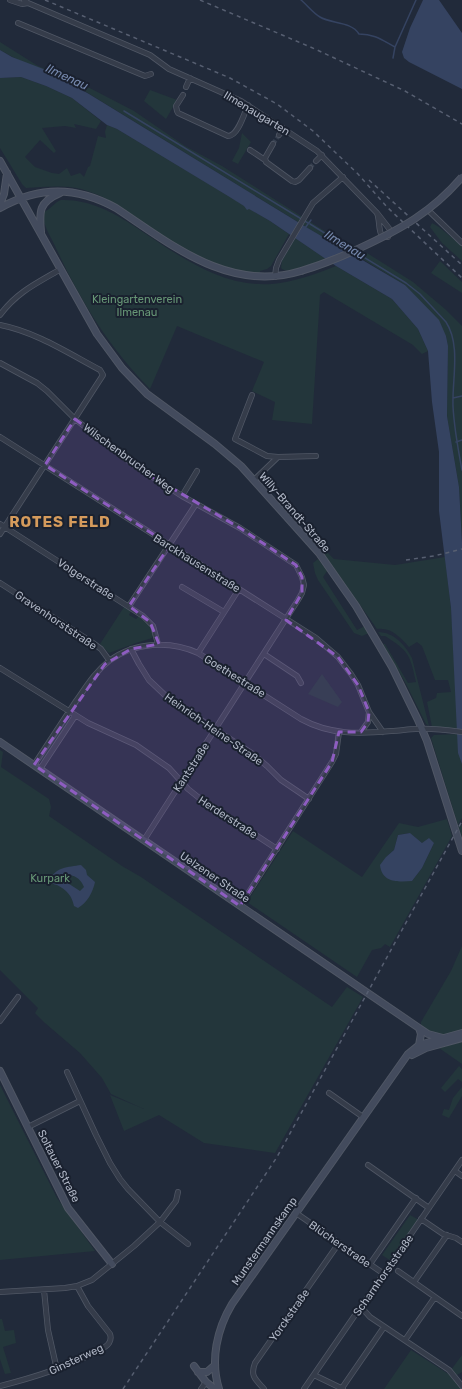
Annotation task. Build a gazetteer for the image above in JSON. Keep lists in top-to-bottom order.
{
  "streets": {
    "main road": [
      "Willy-Brandt-Straße",
      "Uelzener Straße",
      "Soltauer Straße",
      "Munstermannskamp"
    ],
    "street": [
      "Ilmenaugarten",
      "Wilschenbrucher Weg",
      "Barckhausenstraße",
      "Volgerstraße",
      "Gravenhorststraße",
      "Goethestraße",
      "Heinrich-Heine-Straße",
      "Kantstraße",
      "Herderstraße",
      "Blücherstraße",
      "Scharnhorststraße",
      "Yorckstraße",
      "Ginsterweg"
    ]
  },
  "crossings": [
    ["Wilschenbrucher Weg", "Barckhausenstraße"],
    ["Wilschenbrucher Weg", "Kantstraße"],
    ["Willy-Brandt-Straße", "Goethestraße"],
    ["Barckhausenstraße", "Goethestraße"],
    ["Barckhausenstraße", "Kantstraße"],
    ["Volgerstraße", "Goethestraße"],
    ["Gravenhorststraße", "Goethestraße"],
    ["Goethestraße", "Heinrich-Heine-Straße"],
    ["Goethestraße", "Kantstraße"],
    ["Goethestraße", "Uelzener Straße"],
    ["Heinrich-Heine-Straße", "Kantstraße"],
    ["Kantstraße", "Herderstraße"],
    ["Kantstraße", "Uelzener Straße"],
    ["Uelzener Straße", "Munstermannskamp"],
    ["Munstermannskamp", "Blücherstraße"],
    ["Blücherstraße", "Scharnhorststraße"],
    ["Blücherstraße", "Yorckstraße"]
  ],
  "districts": ["ROTES FELD"],
  "water": ["Ilmenau"],
  "parks": ["Kleingartenverein Ilmenau", "Kurpark"]
}
